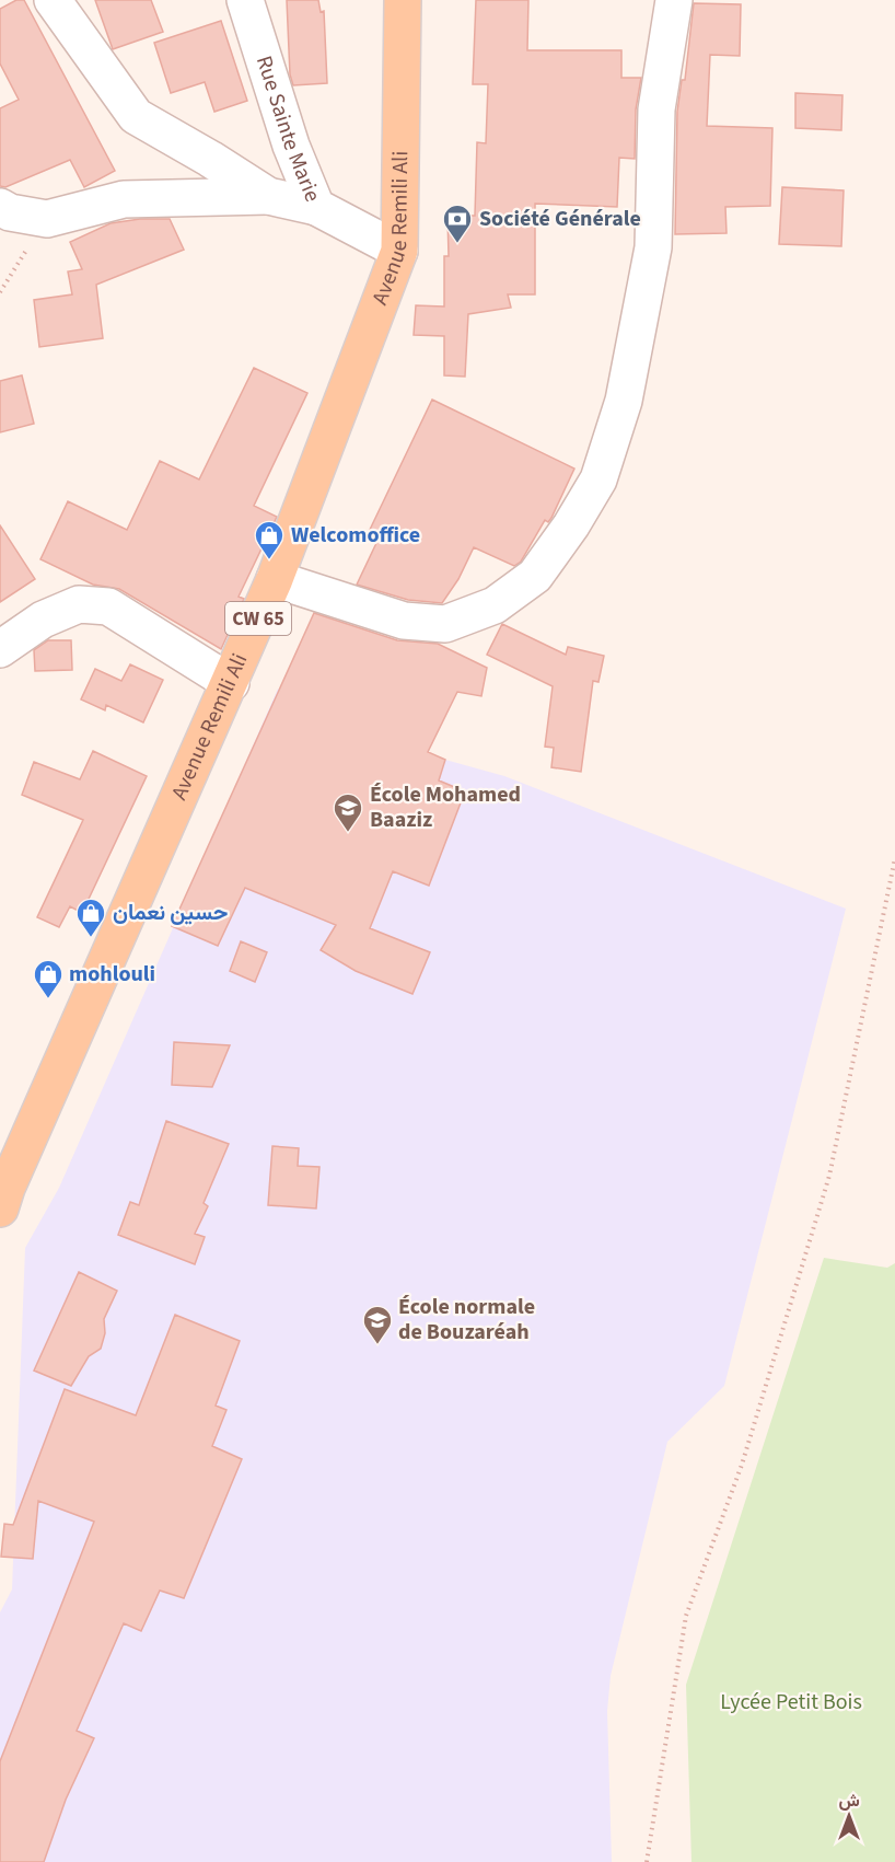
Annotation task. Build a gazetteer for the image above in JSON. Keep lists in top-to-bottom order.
{
  "streets": {
    "main road": ["Avenue Remili Ali", "CW 65"],
    "street": ["Rue Sainte Marie"]
  },
  "crossings": [
    ["Rue Sainte Marie", "Avenue Remili Ali"]
  ],
  "parks": ["Lycée Petit Bois"],
  "places": {
    "bank": ["Société Générale"],
    "shop": ["Welcomoffice", "حسين نعمان", "mohlouli"],
    "school or university": ["École Mohamed Baaziz", "École normale de Bouzaréah"]
  },
  "north": "top"
}
